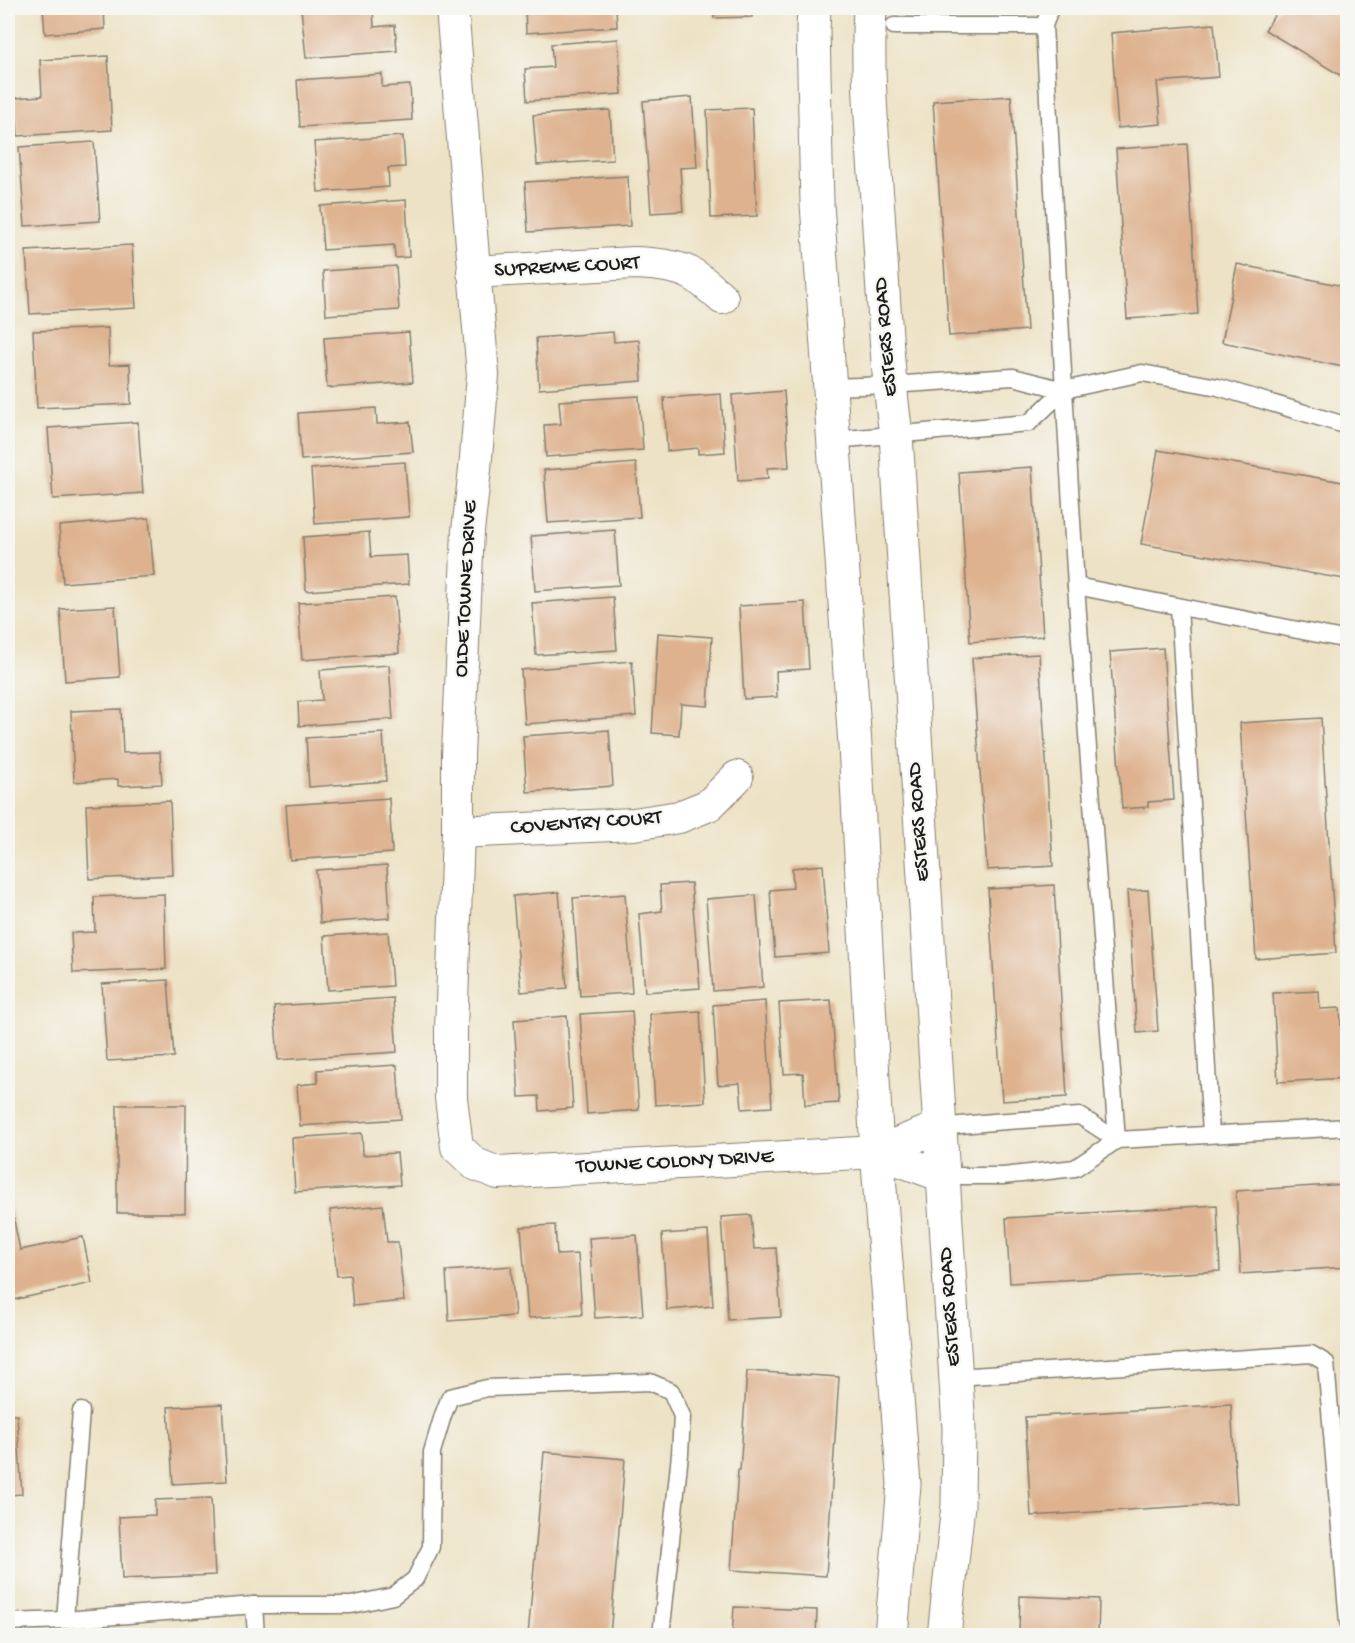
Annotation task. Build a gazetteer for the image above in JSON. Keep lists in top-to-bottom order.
{
  "streets": {
    "main road": ["ESTERS ROAD"],
    "street": [
      "SUPREME COURT",
      "OLDE TOWNE DRIVE",
      "COVENTRY COURT",
      "TOWNE COLONY DRIVE"
    ]
  },
  "crossings": [
    ["SUPREME COURT", "OLDE TOWNE DRIVE"],
    ["ESTERS ROAD", "TOWNE COLONY DRIVE"],
    ["OLDE TOWNE DRIVE", "COVENTRY COURT"],
    ["OLDE TOWNE DRIVE", "TOWNE COLONY DRIVE"]
  ]
}
